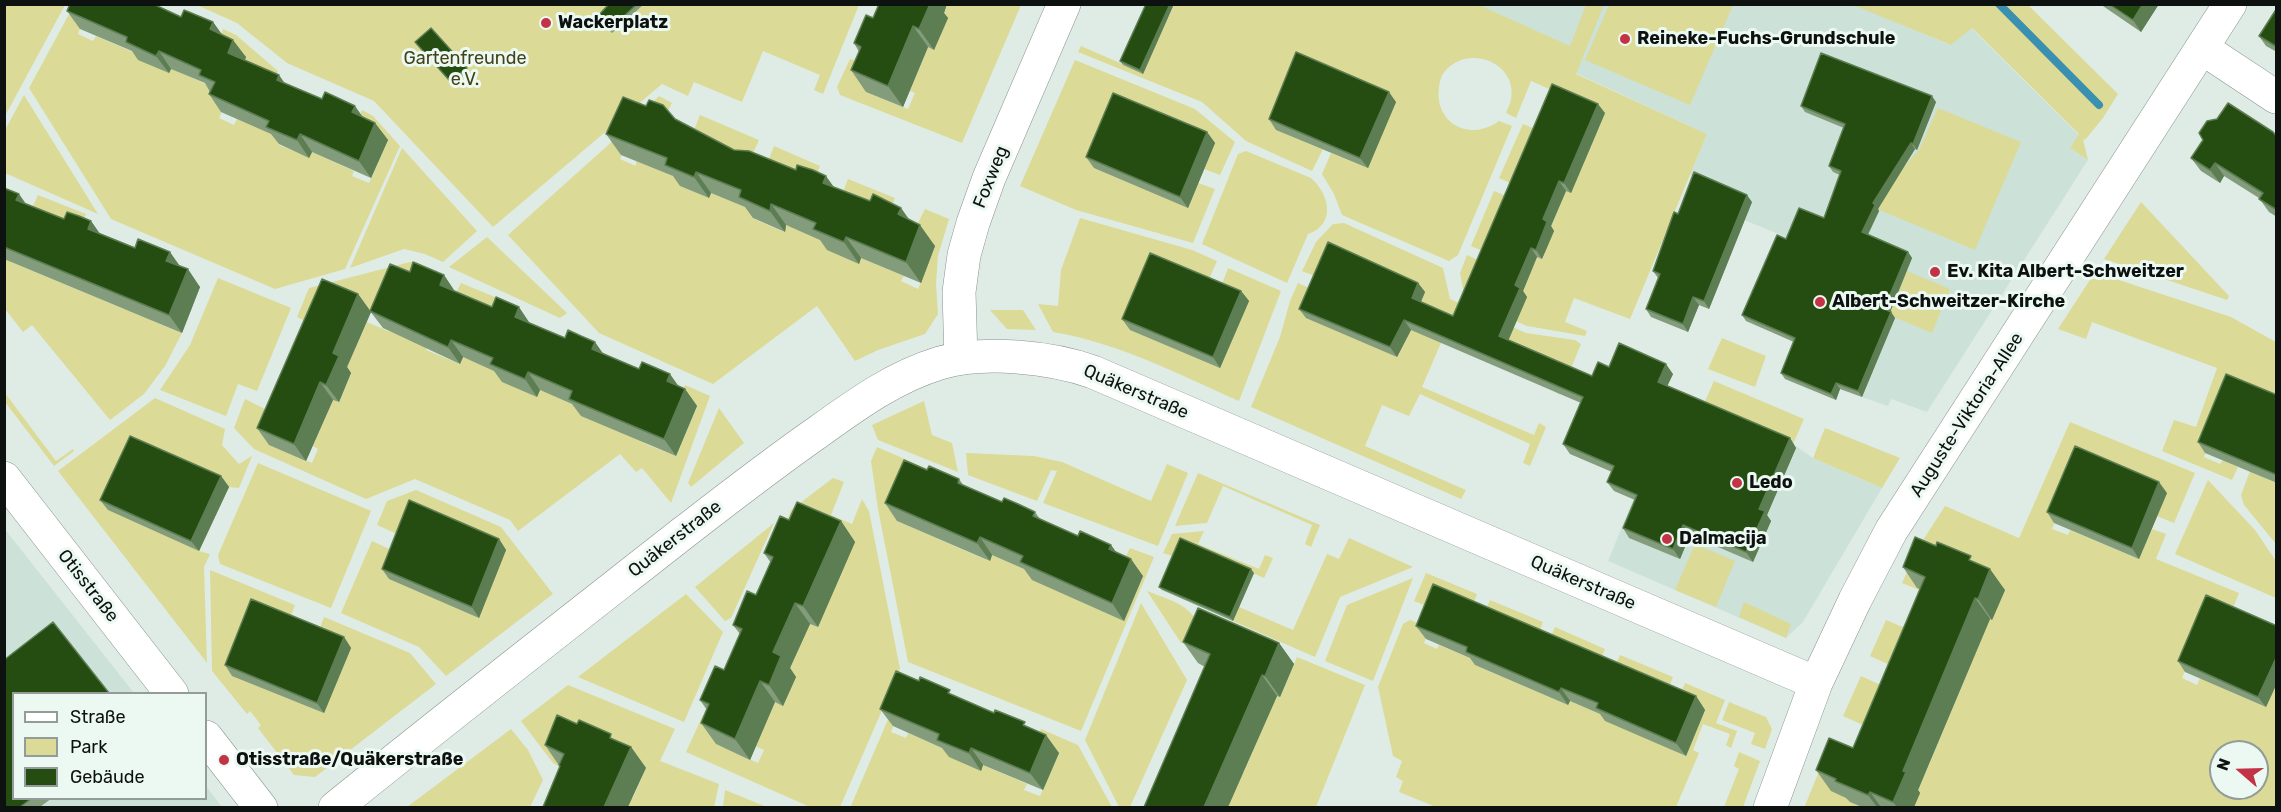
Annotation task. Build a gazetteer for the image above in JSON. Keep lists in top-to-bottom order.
{
  "streets": {
    "street": [
      "Foxweg",
      "Quäkerstraße",
      "Auguste-Viktoria-Allee",
      "Otisstraße"
    ]
  },
  "crossings": [
    ["Foxweg", "Quäkerstraße"],
    ["Quäkerstraße", "Auguste-Viktoria-Allee"]
  ],
  "parks": ["Gartenfreunde e.V."],
  "places": [
    "Wackerplatz",
    "Reineke-Fuchs-Grundschule",
    "Ev. Kita Albert-Schweitzer",
    "Albert-Schweitzer-Kirche",
    "Ledo",
    "Dalmacija",
    "Otisstraße/Quäkerstraße"
  ],
  "legend": ["Straße", "Park", "Gebäude"],
  "north": "left"
}
